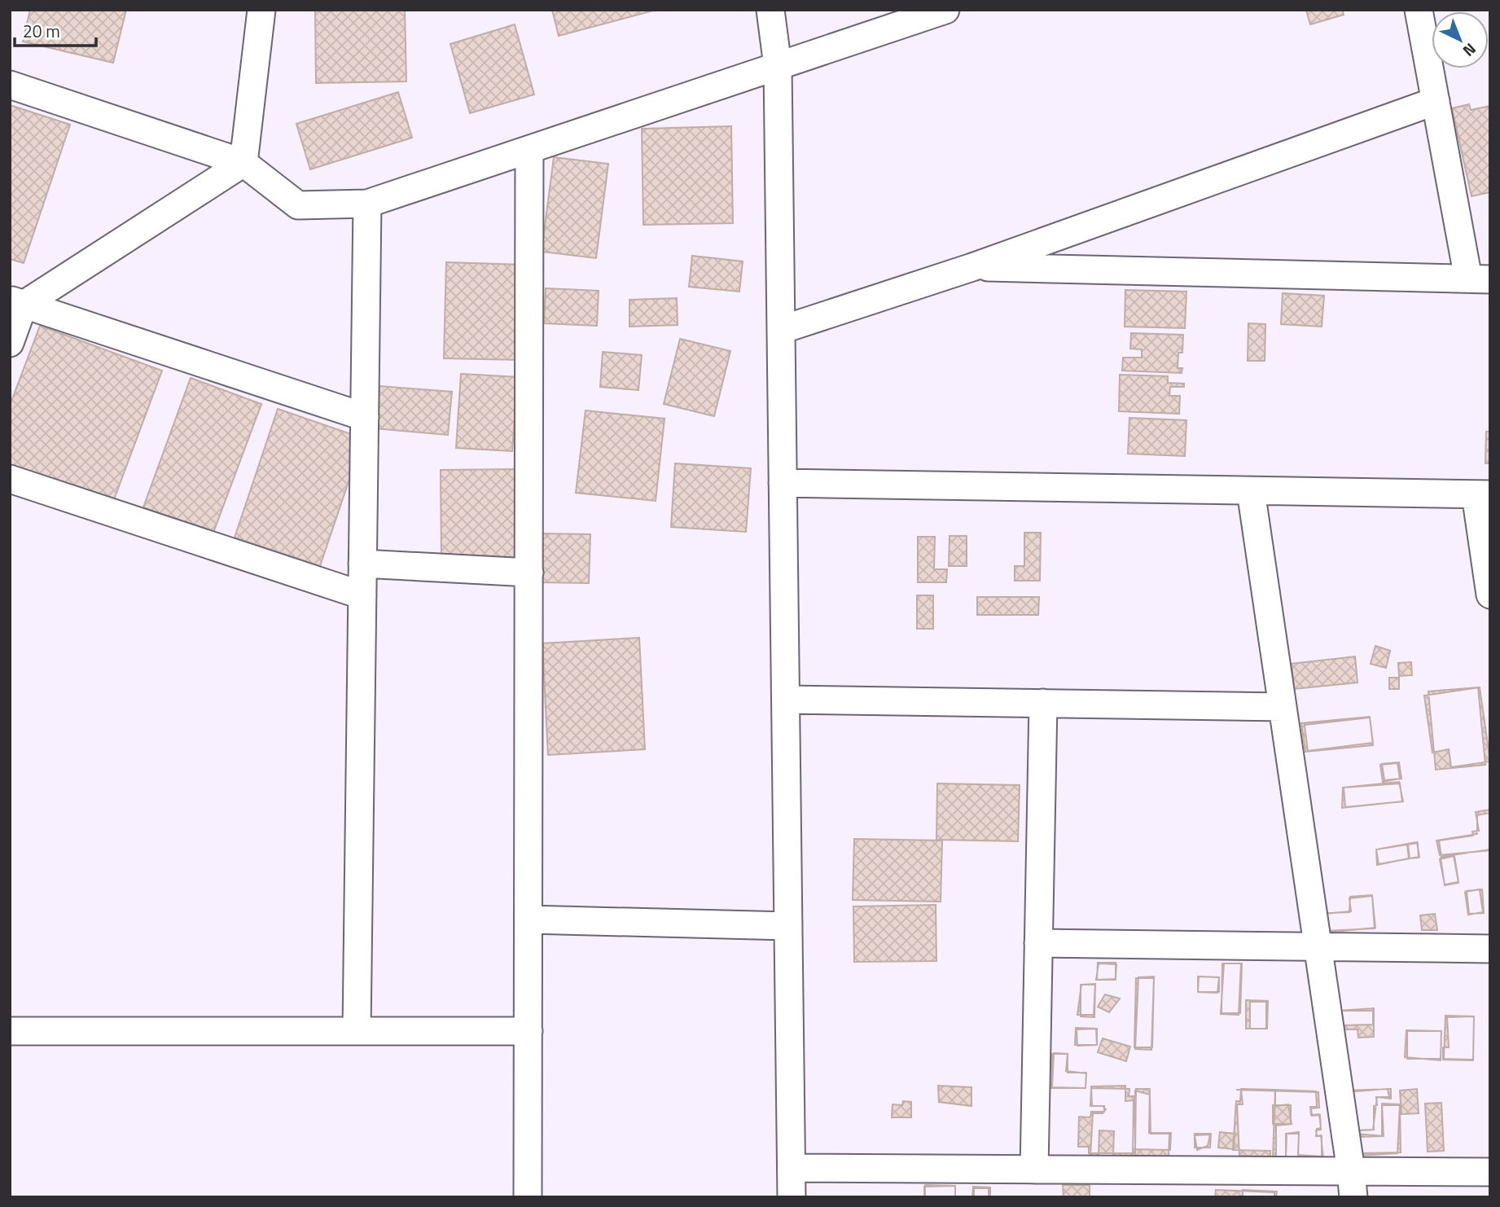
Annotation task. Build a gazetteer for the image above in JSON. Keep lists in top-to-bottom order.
{
  "scale_bar": "20 m",
  "north": "bottom right"
}
